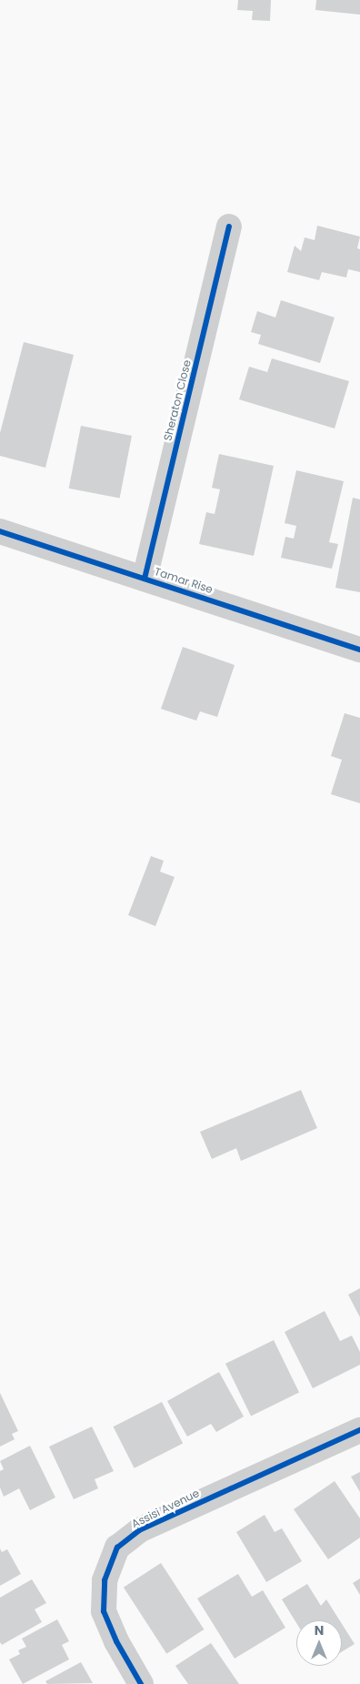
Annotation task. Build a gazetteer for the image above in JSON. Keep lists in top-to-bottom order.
{
  "streets": {
    "street": ["Sheraton Close", "Tamar Rise", "Assisi Avenue"]
  },
  "crossings": [
    ["Sheraton Close", "Tamar Rise"]
  ],
  "north": "top"
}
